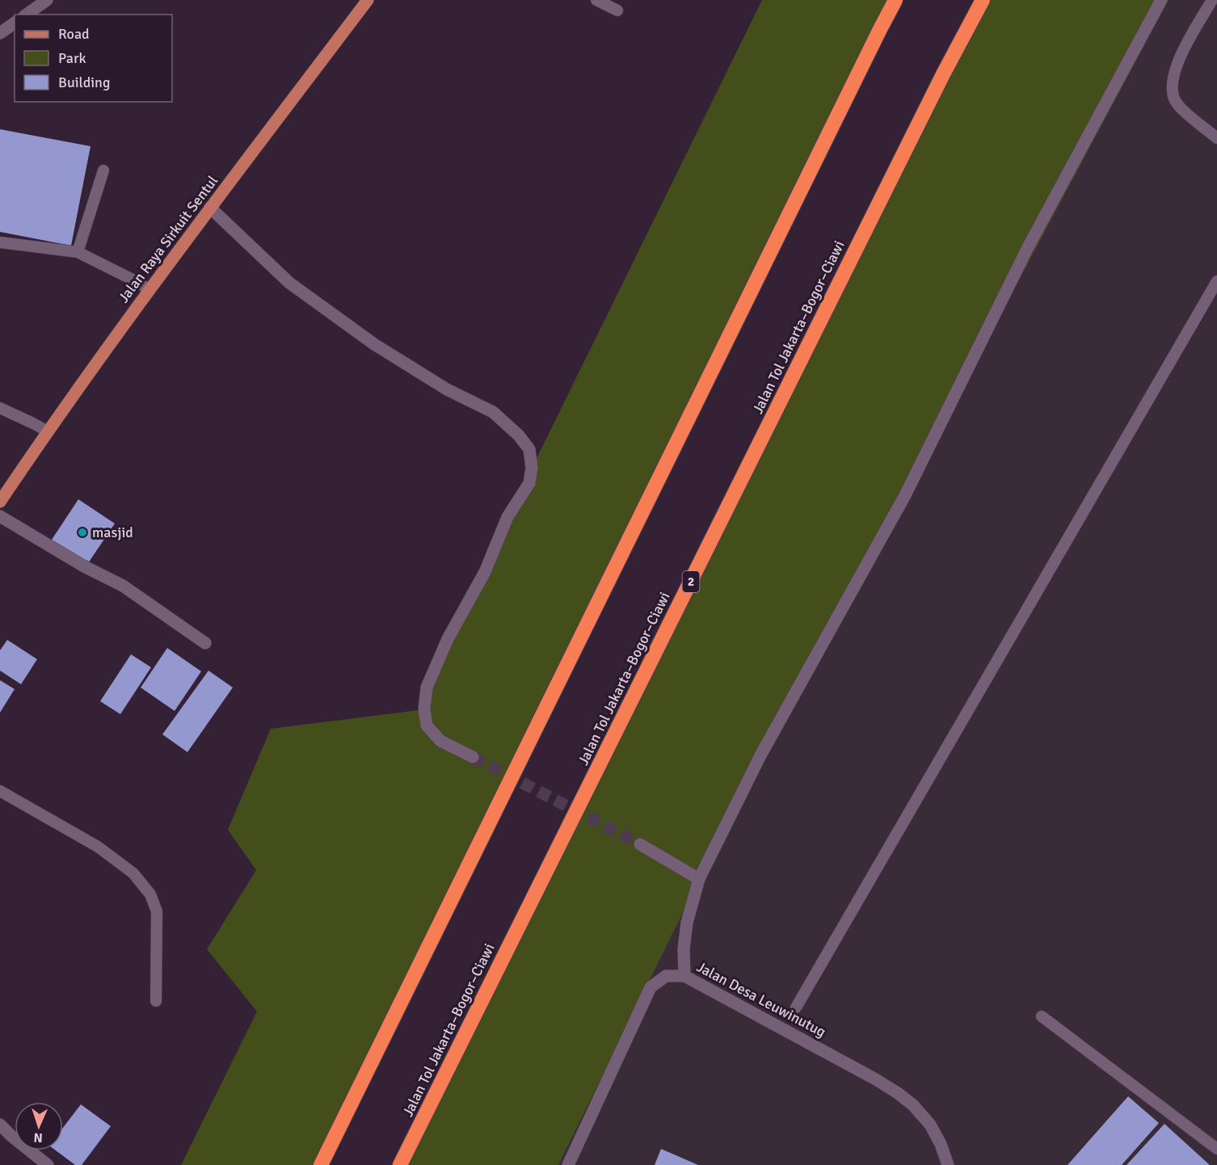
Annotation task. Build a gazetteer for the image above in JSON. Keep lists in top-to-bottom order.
{
  "streets": {
    "highway": ["Jalan Tol Jakarta–Bogor–Ciawi", "2"],
    "main road": ["Jalan Raya Sirkuit Sentul"],
    "street": ["Jalan Desa Leuwinutug"]
  },
  "places": ["masjid"],
  "legend": ["Road", "Park", "Building"],
  "north": "bottom"
}
